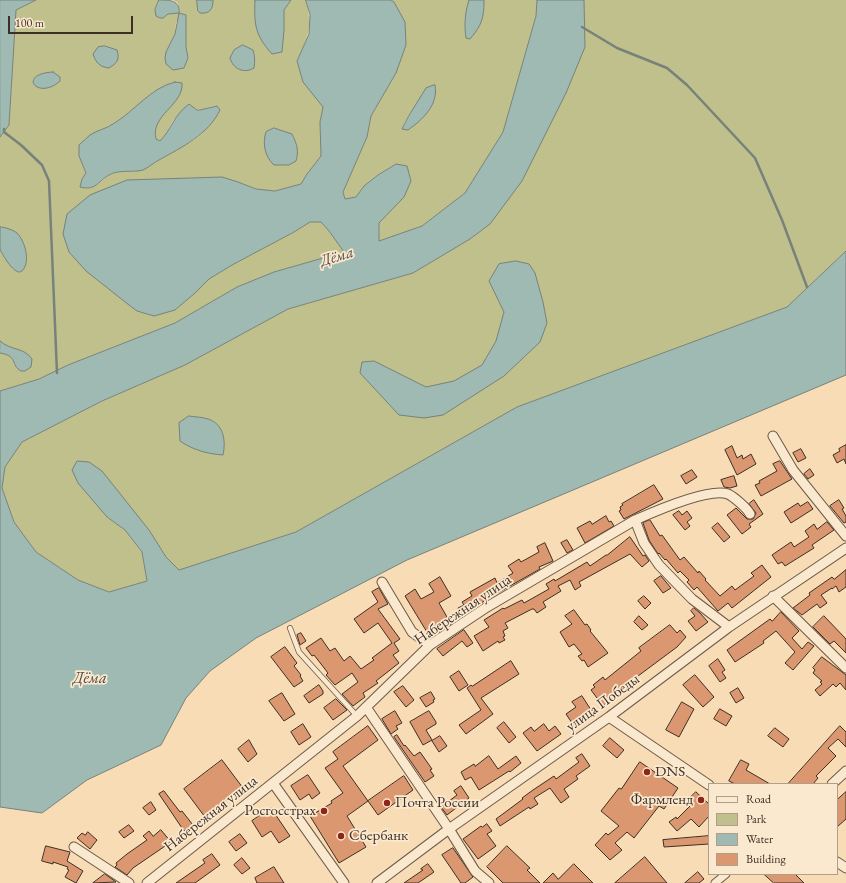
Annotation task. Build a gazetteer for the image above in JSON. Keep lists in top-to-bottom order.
{
  "streets": {
    "street": ["Набережная улица", "улица Победы"]
  },
  "water": ["Дёма"],
  "places": [
    "DNS",
    "Фармленд",
    "Почта России",
    "Росгосстрах",
    "Сбербанк"
  ],
  "legend": [
    "Road",
    "Park",
    "Water",
    "Building"
  ],
  "scale_bar": "100 m"
}
